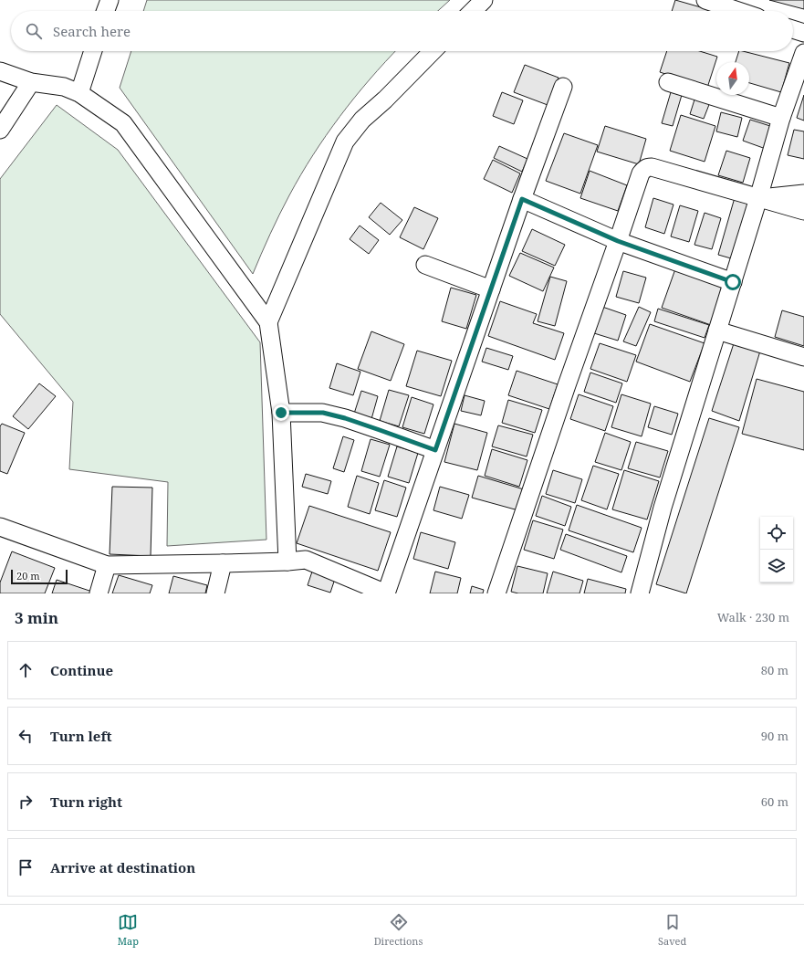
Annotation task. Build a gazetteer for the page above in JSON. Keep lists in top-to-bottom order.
{
  "scale_bar": "20 m",
  "north": "top",
  "page": {
    "search": "Search here",
    "scale": "20 m",
    "heading": ["3 min", "Walk · 230 m"],
    "list": [
      ["Continue", "80 m"],
      ["Turn left", "90 m"],
      ["Turn right", "60 m"],
      "Arrive at destination"
    ],
    "nav": ["Map", "Directions", "Saved"]
  }
}
